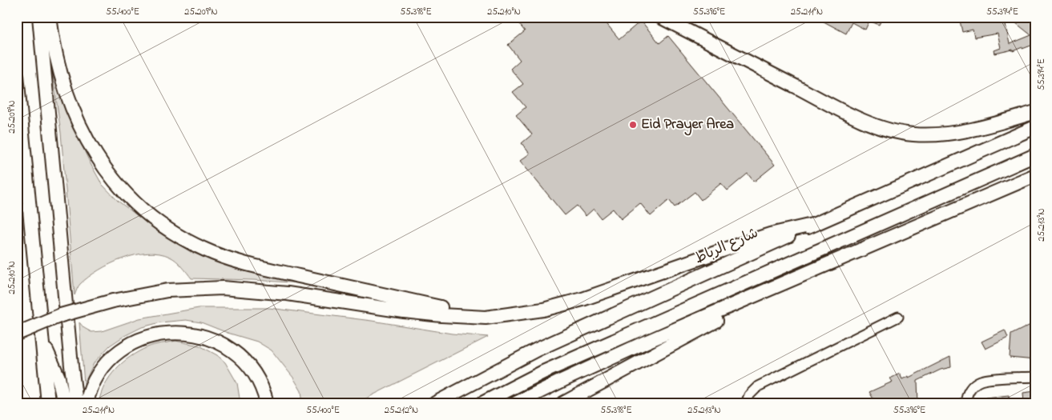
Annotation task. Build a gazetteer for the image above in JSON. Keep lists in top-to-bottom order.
{
  "streets": {
    "highway": ["شارع الرباط"]
  },
  "places": ["Eid Prayer Area"],
  "coordinates": [
    "55.400°E",
    "25.209°N",
    "55.398°E",
    "25.210°N",
    "55.396°E",
    "25.211°N",
    "55.394°E",
    "25.213°N",
    "25.212°N"
  ]
}
